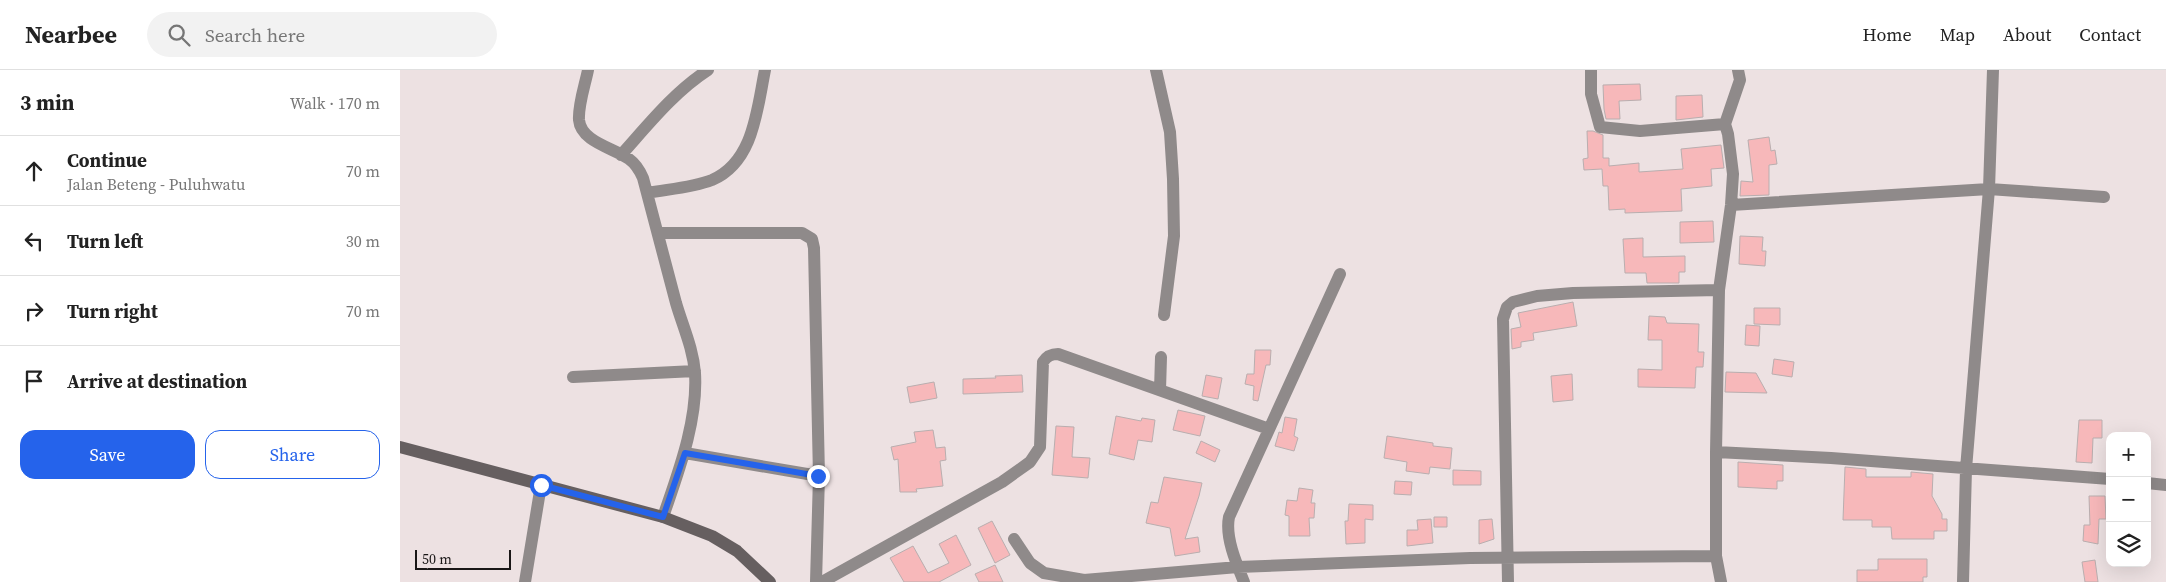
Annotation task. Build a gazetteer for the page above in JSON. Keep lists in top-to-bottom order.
{
  "scale_bar": "50 m",
  "page": {
    "header": "Nearbee",
    "search": "Search here",
    "nav": [
      "Home",
      "Map",
      "About",
      "Contact"
    ],
    "heading": ["3 min", "Walk · 170 m"],
    "list": [
      ["Continue", "Jalan Beteng - Puluhwatu", "70 m"],
      ["Turn left", "30 m"],
      ["Turn right", "70 m"],
      "Arrive at destination"
    ],
    "buttons": ["Save", "Share"],
    "map_buttons": ["+", "−"],
    "scale": "50 m"
  }
}
